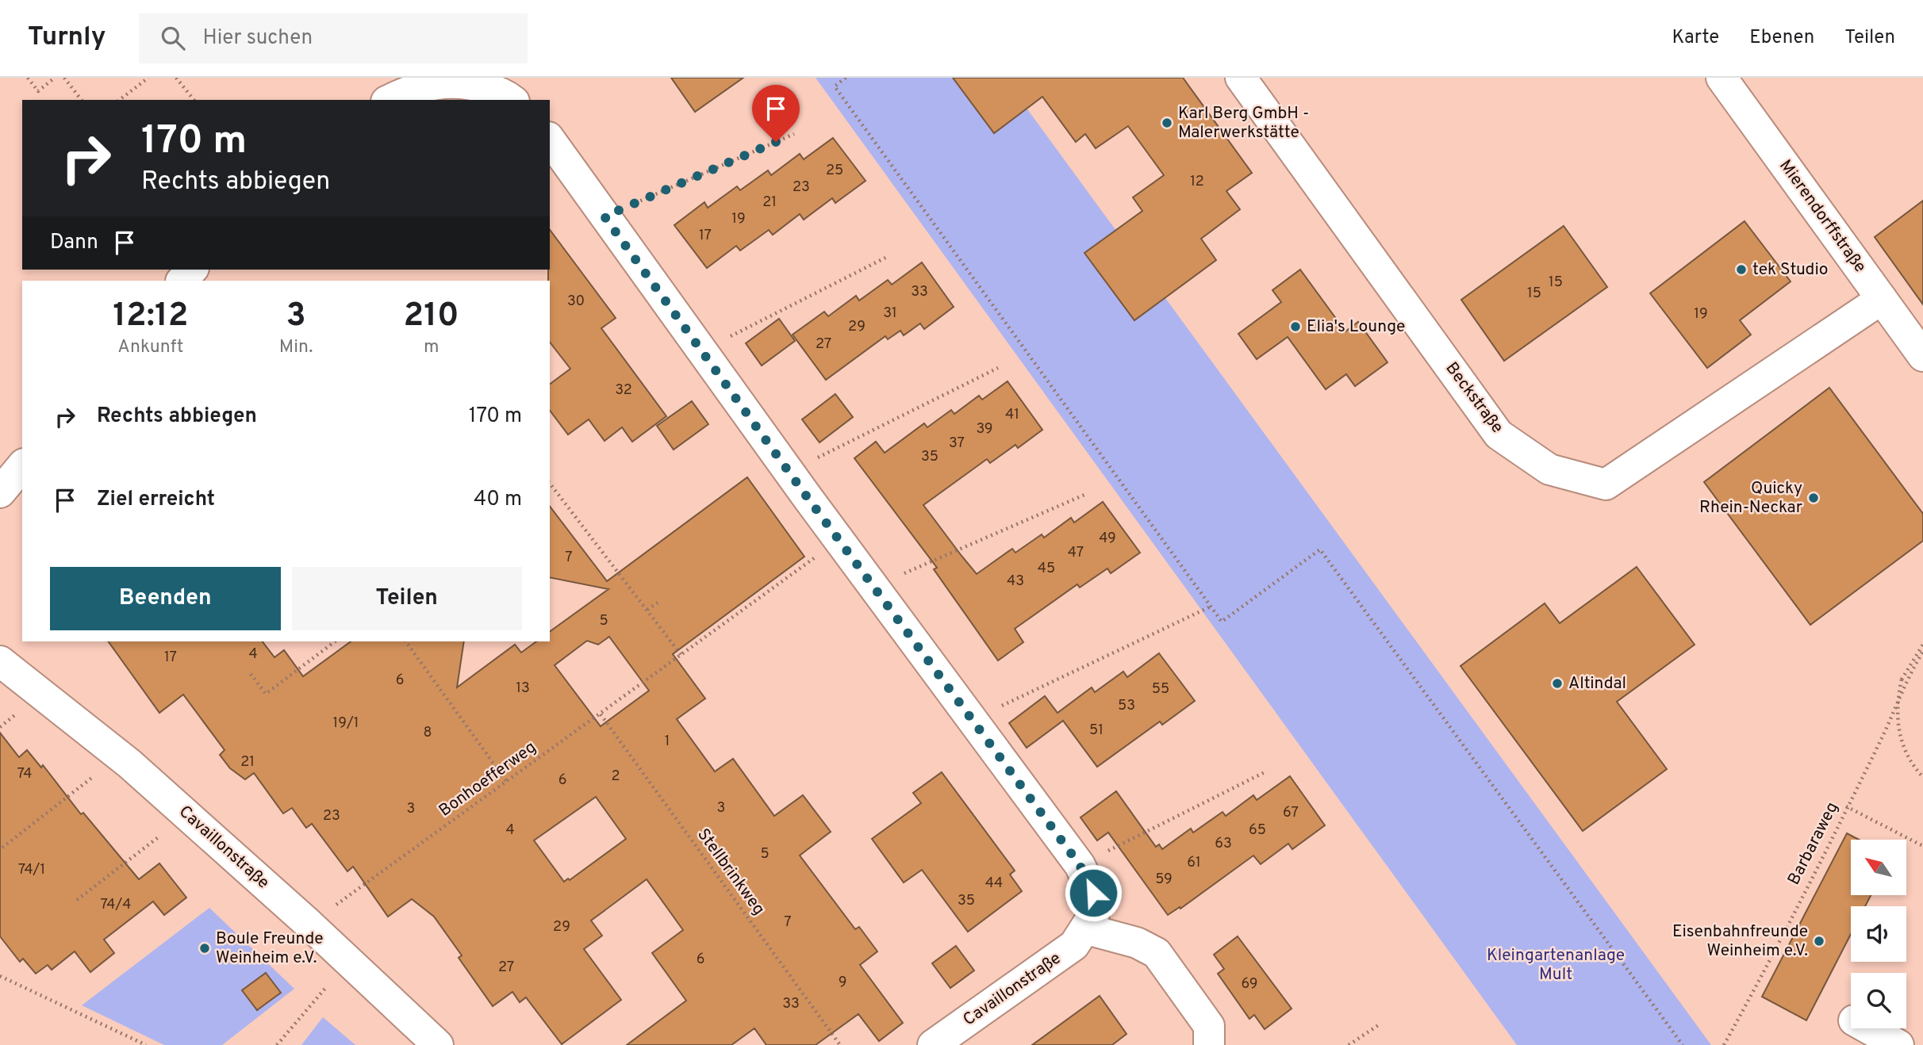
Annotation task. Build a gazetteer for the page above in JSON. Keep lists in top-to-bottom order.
{
  "streets": {
    "street": ["Mierendorffstraße", "Beckstraße", "Cavaillonstraße"],
    "path": ["Bonhoefferweg", "Barbaraweg", "Stellbrinkweg"]
  },
  "crossings": [
    ["Mierendorffstraße", "Beckstraße"],
    ["Bonhoefferweg", "Cavaillonstraße"],
    ["Bonhoefferweg", "Stellbrinkweg"]
  ],
  "parks": ["Kleingartenanlage Mult"],
  "places": [
    "Karl Berg GmbH - Malerwerkstätte",
    "tek Studio",
    "Elia's Lounge",
    "Quicky Rhein-Neckar",
    "Altindal",
    "Eisenbahnfreunde Weinheim e.V.",
    "Boule Freunde Weinheim e.V."
  ],
  "house_numbers": [
    "25",
    "12",
    "23",
    "21",
    "19",
    "17",
    "15",
    "33",
    "15",
    "30",
    "31",
    "19",
    "29",
    "27",
    "32",
    "41",
    "39",
    "37",
    "35",
    "49",
    "47",
    "7",
    "45",
    "43",
    "5",
    "4",
    "17",
    "6",
    "13",
    "55",
    "53",
    "19/1",
    "51",
    "8",
    "1",
    "21",
    "74",
    "2",
    "6",
    "3",
    "3",
    "67",
    "23",
    "4",
    "65",
    "63",
    "5",
    "61",
    "74/1",
    "59",
    "44",
    "35",
    "74/4",
    "7",
    "29",
    "6",
    "27",
    "9",
    "69",
    "33"
  ],
  "north": "top left",
  "page": {
    "header": "Turnly",
    "search": "Hier suchen",
    "nav": ["Karte", "Ebenen", "Teilen"],
    "turn": ["170 m", "Rechts abbiegen"],
    "then": "Dann",
    "eta": [
      "12:12",
      "Ankunft",
      "3",
      "Min.",
      "210",
      "m"
    ],
    "list": [
      {
        "name": "Rechts abbiegen",
        "value": "170 m"
      },
      {
        "name": "Ziel erreicht",
        "value": "40 m"
      }
    ],
    "buttons": ["Beenden", "Teilen"]
  }
}
